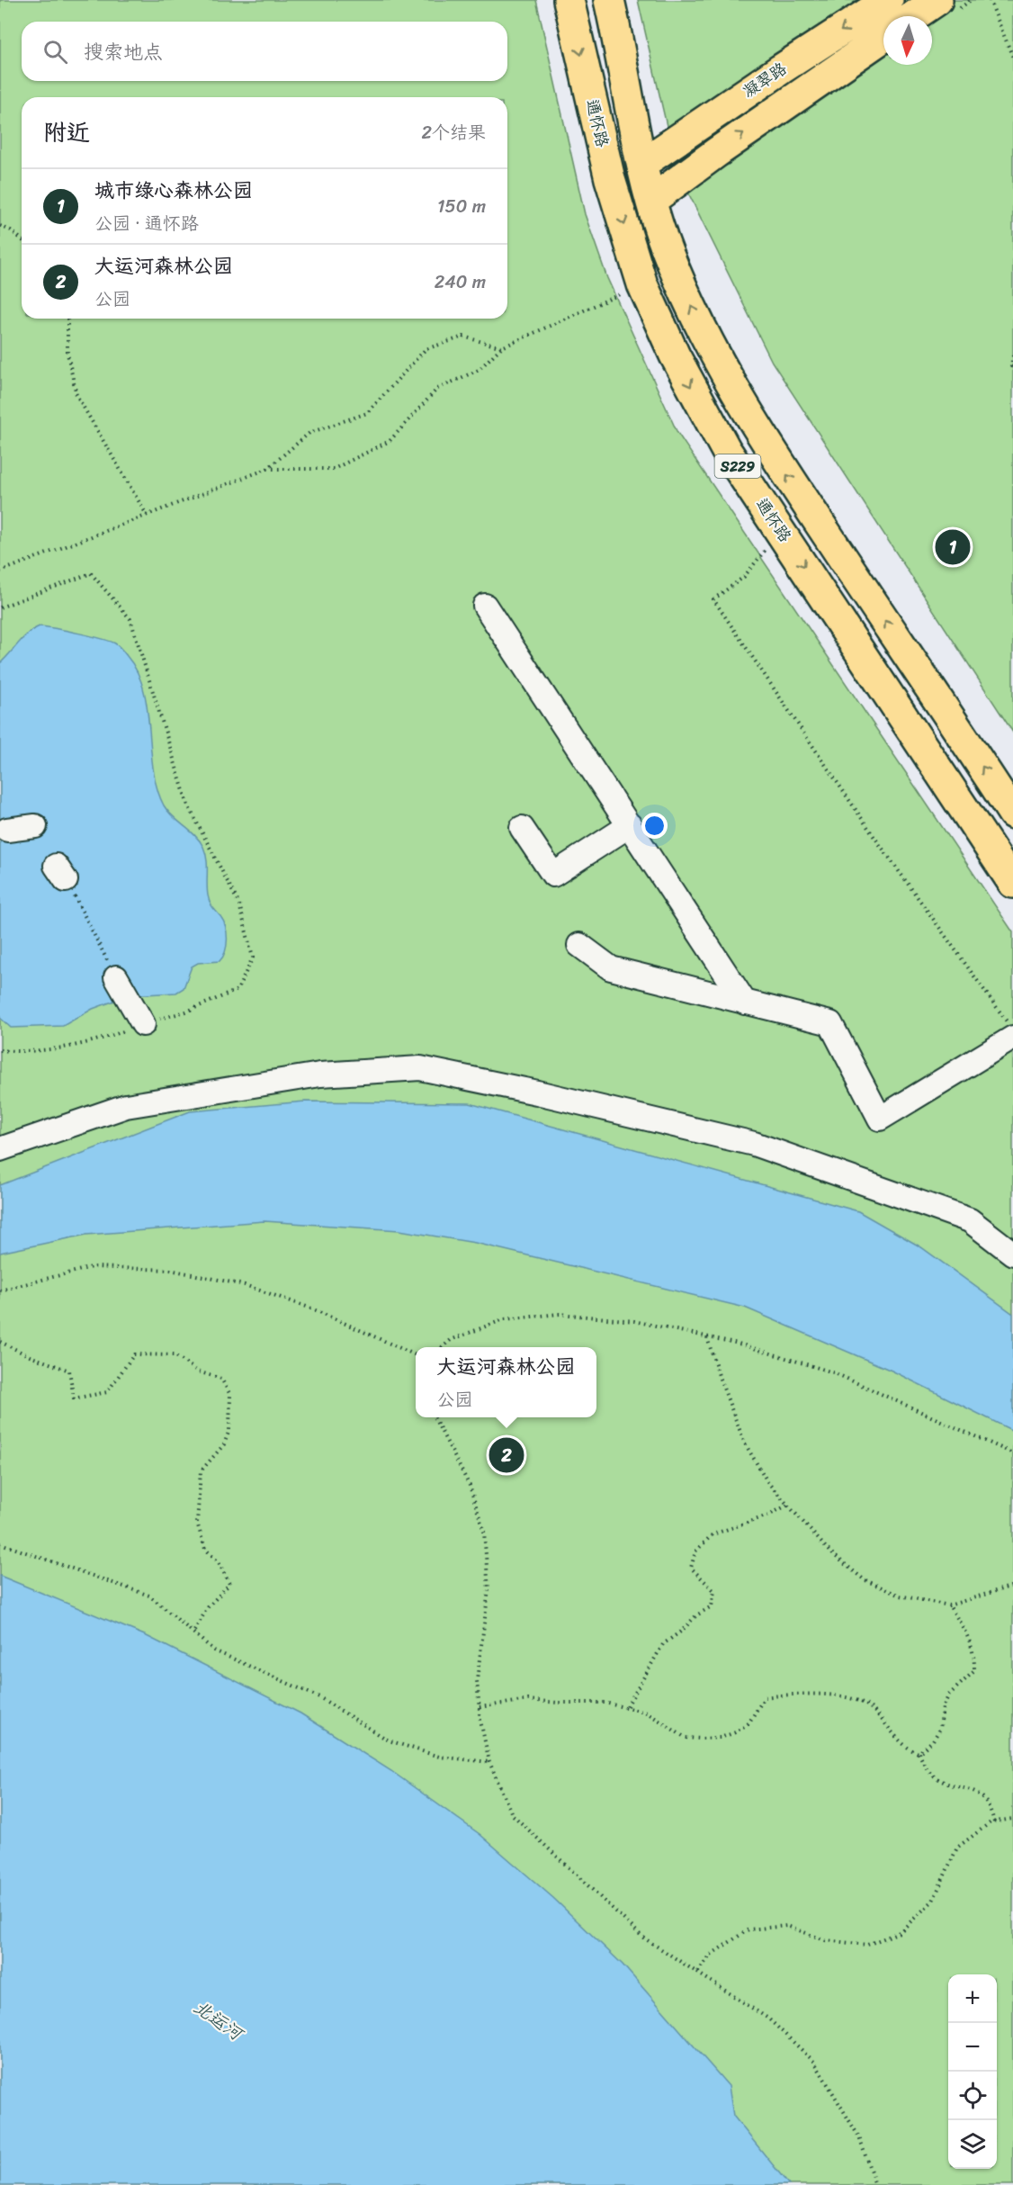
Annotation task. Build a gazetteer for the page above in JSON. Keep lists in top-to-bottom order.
{
  "streets": {
    "main road": ["凝翠路", "通怀路", "S229"]
  },
  "crossings": [
    ["凝翠路", "S229"]
  ],
  "water": ["北运河"],
  "north": "bottom",
  "page": {
    "search": "搜索地点",
    "heading": ["附近", "2个结果"],
    "list": [
      {
        "mark": "1",
        "name": "城市绿心森林公园",
        "note": "公园 · 通怀路",
        "value": "150 m"
      },
      {
        "mark": "2",
        "name": "大运河森林公园",
        "note": "公园",
        "value": "240 m"
      }
    ],
    "pins": ["1", "2"],
    "popup": ["大运河森林公园", "公园"],
    "map_buttons": ["+", "−"]
  }
}
